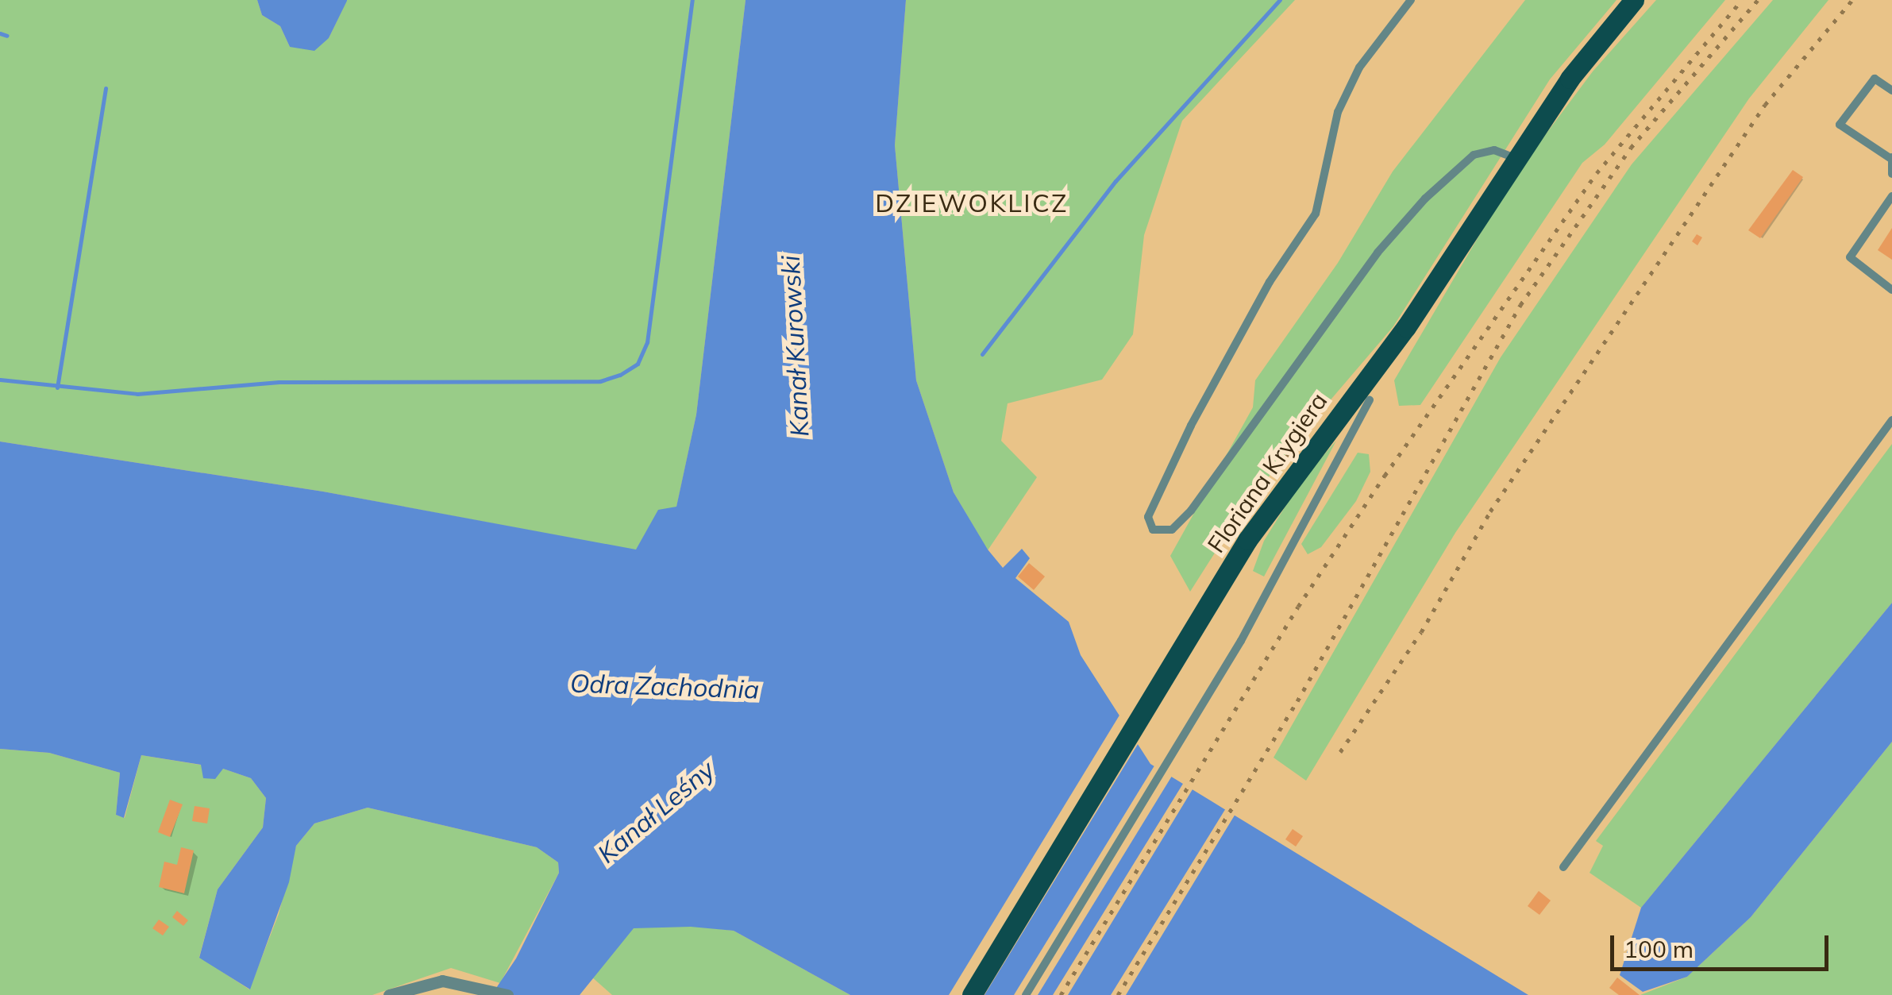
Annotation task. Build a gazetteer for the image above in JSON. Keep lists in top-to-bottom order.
{
  "streets": {
    "main road": ["Floriana Krygiera"]
  },
  "districts": ["DZIEWOKLICZ"],
  "water": ["Kanał Kurowski", "Odra Zachodnia", "Kanał Leśny"],
  "scale_bar": "100 m"
}
